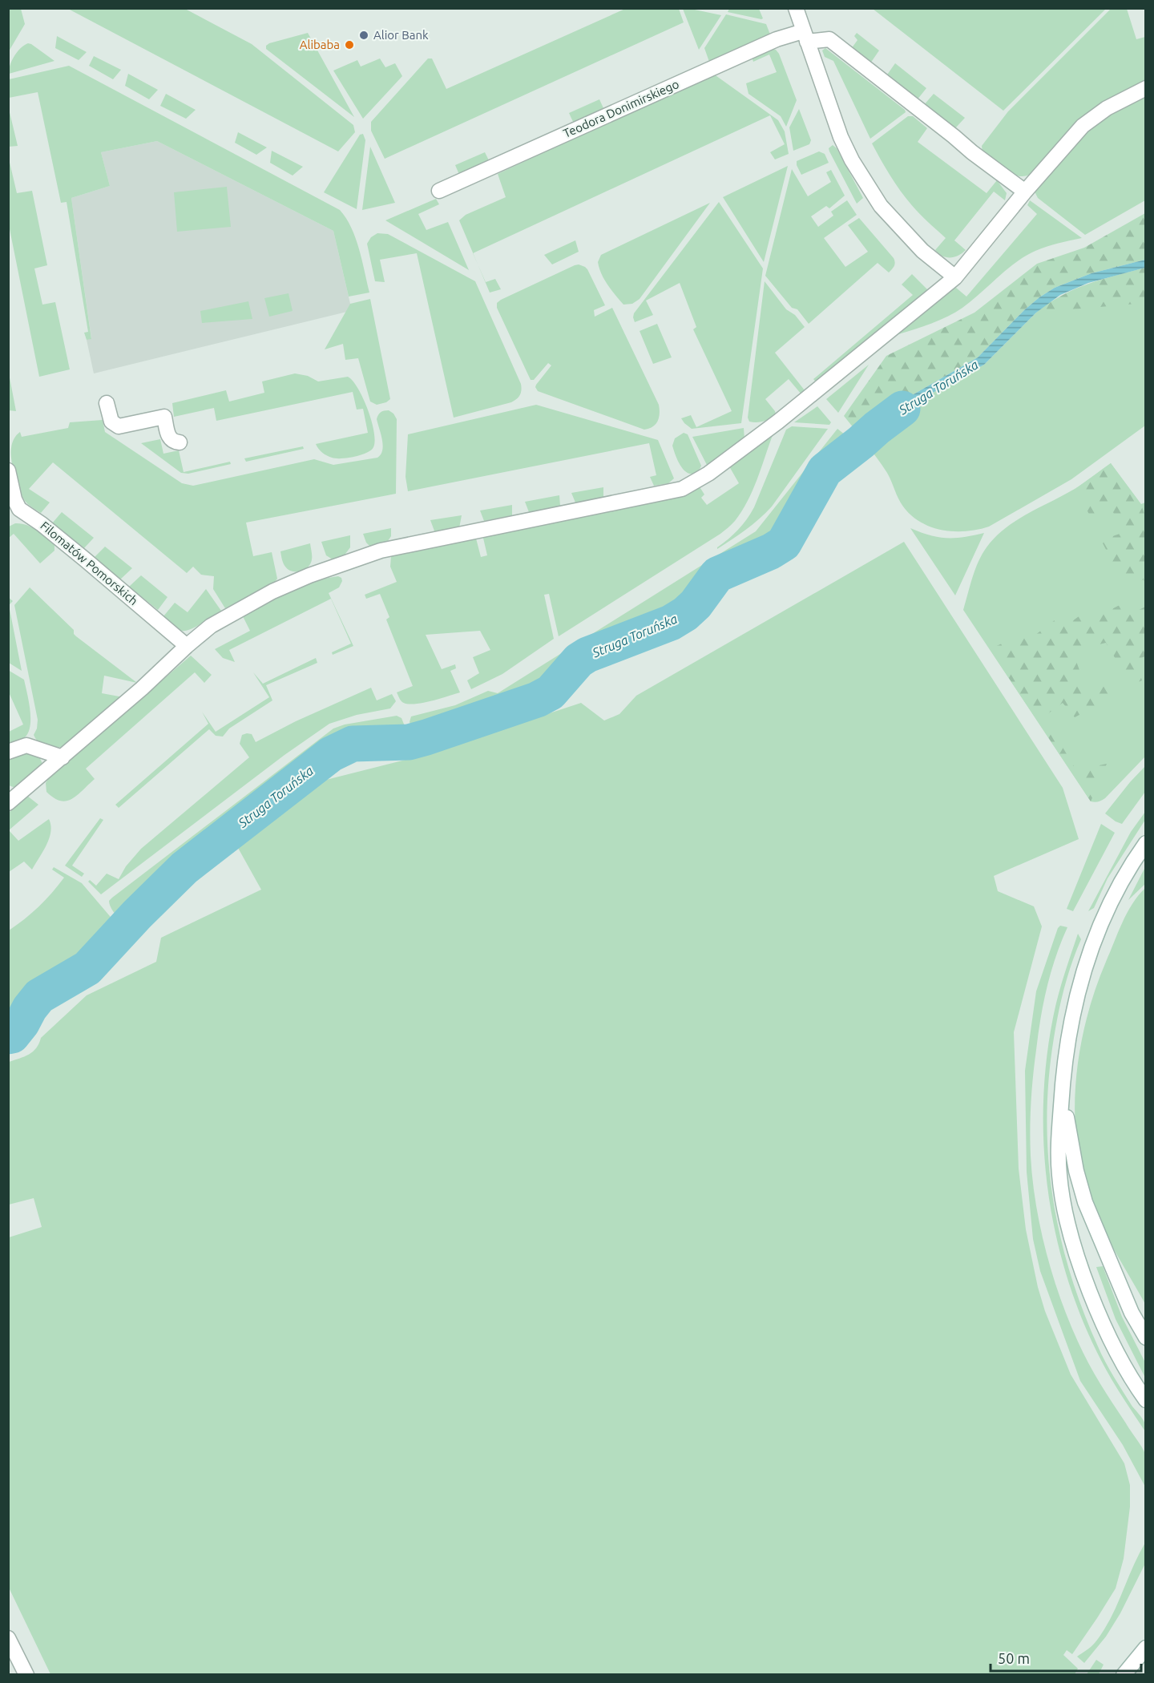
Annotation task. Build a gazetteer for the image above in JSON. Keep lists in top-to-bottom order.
{
  "streets": {
    "street": ["Teodora Donimirskiego", "Filomatów Pomorskich"]
  },
  "water": ["Struga Toruńska"],
  "places": ["Alior Bank", "Alibaba"],
  "scale_bar": "50 m"
}
